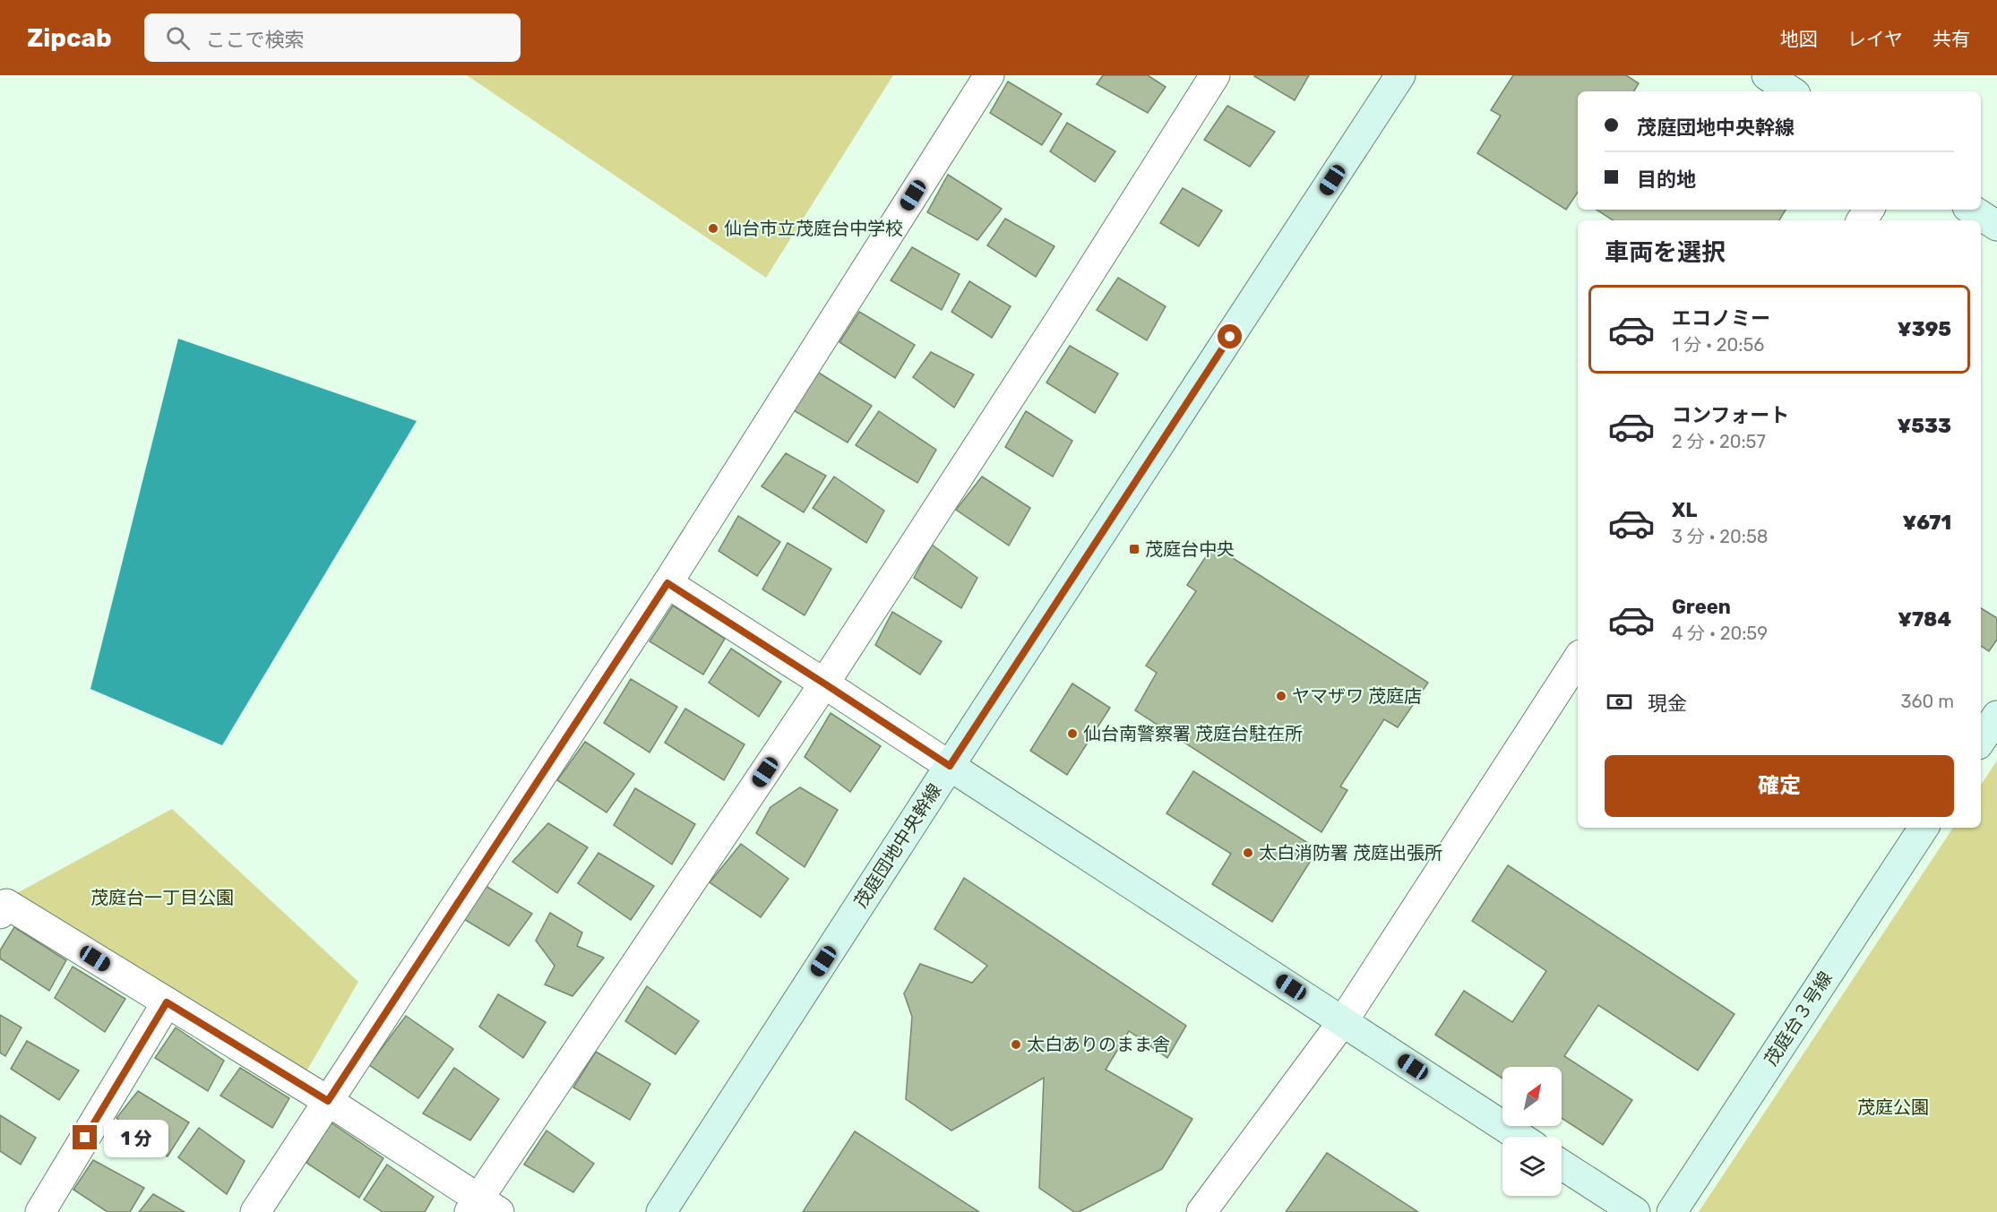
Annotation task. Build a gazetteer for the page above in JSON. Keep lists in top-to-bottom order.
{
  "streets": {
    "street": ["茂庭団地中央幹線", "茂庭台３号線"]
  },
  "parks": ["茂庭台一丁目公園", "茂庭公園"],
  "places": {
    "other": [
      "仙台市立茂庭台中学校",
      "ヤマザワ 茂庭店",
      "仙台南警察署 茂庭台駐在所",
      "太白消防署 茂庭出張所",
      "太白ありのまま舎"
    ],
    "transit": ["茂庭台中央"]
  },
  "north": "top right",
  "page": {
    "header": "Zipcab",
    "search": "ここで検索",
    "nav": ["地図", "レイヤ", "共有"],
    "banner": ["茂庭団地中央幹線", "目的地"],
    "heading": "車両を選択",
    "list": [
      {
        "name": "エコノミー",
        "note": "1 分 · 20:56",
        "value": "¥395"
      },
      {
        "name": "コンフォート",
        "note": "2 分 · 20:57",
        "value": "¥533"
      },
      {
        "name": "XL",
        "note": "3 分 · 20:58",
        "value": "¥671"
      },
      {
        "name": "Green",
        "note": "4 分 · 20:59",
        "value": "¥784"
      }
    ],
    "pay": ["現金", "360 m"],
    "buttons": "確定",
    "bubble": "1 分"
  }
}
